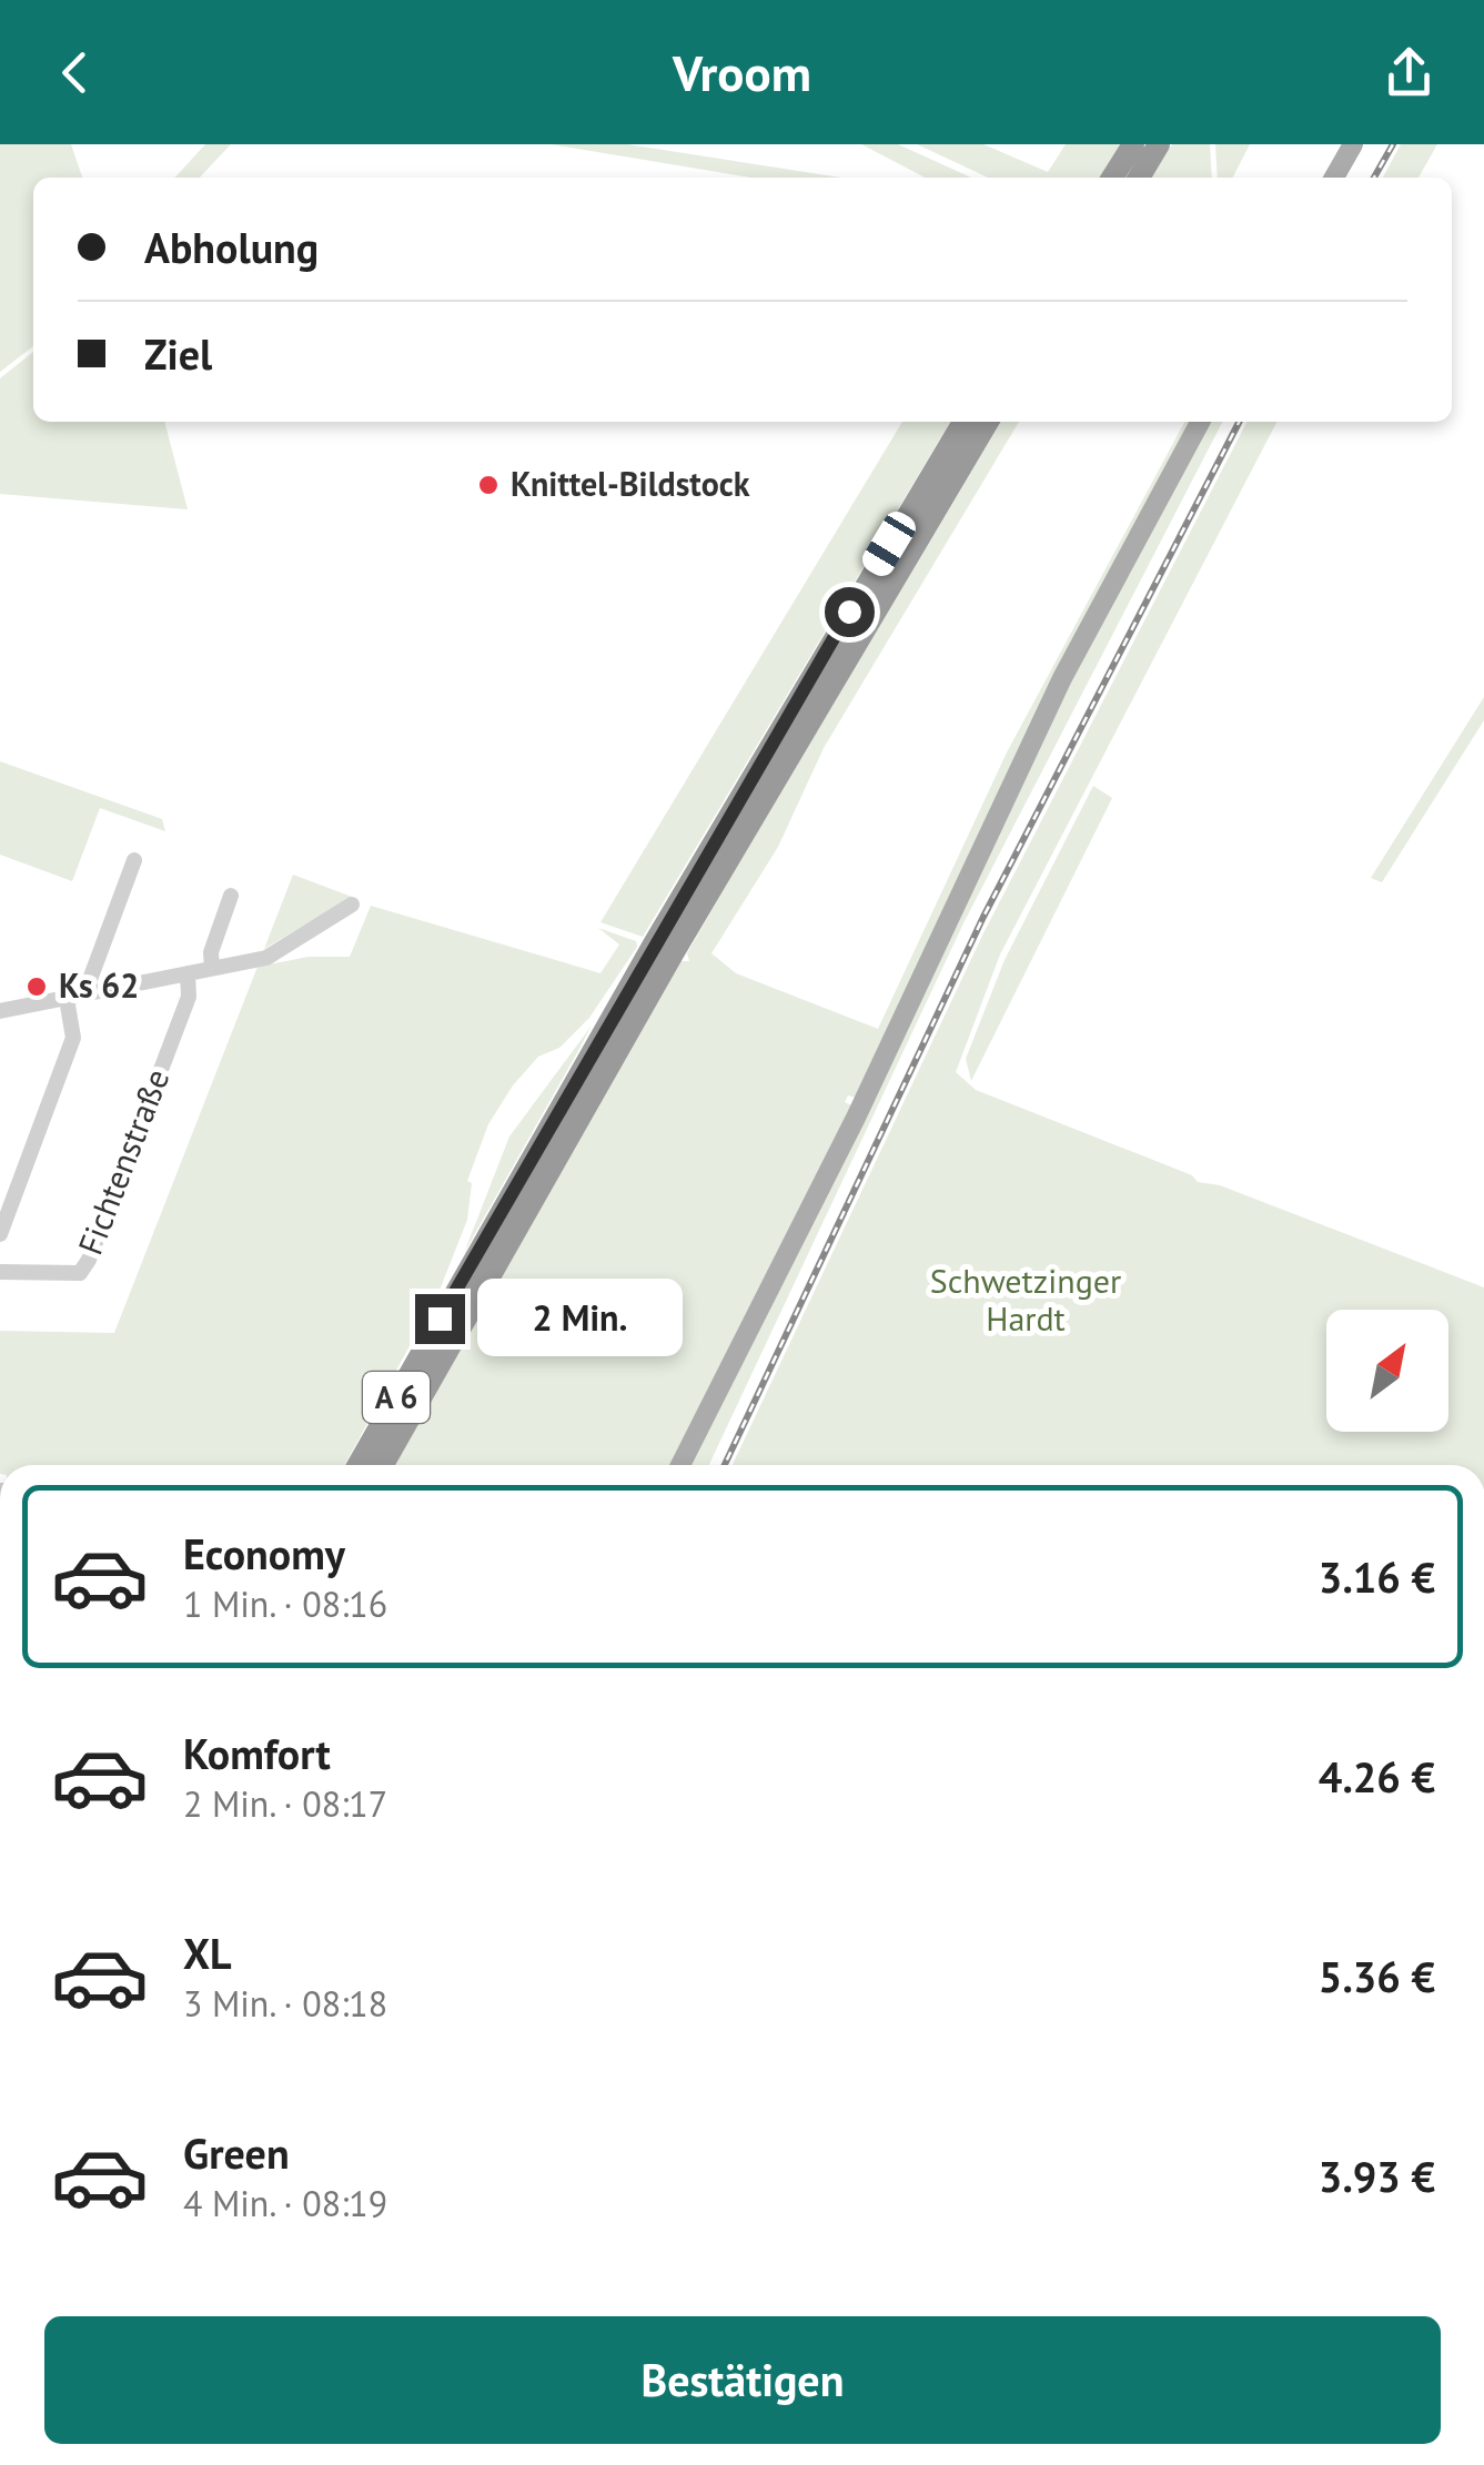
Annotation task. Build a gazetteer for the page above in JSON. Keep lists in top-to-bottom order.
{
  "streets": {
    "highway": ["A 6"],
    "street": ["Fichtenstraße"]
  },
  "parks": ["Schwetzinger Hardt"],
  "places": ["Knittel-Bildstock", "Ks 62"],
  "north": "top right",
  "page": {
    "header": "Vroom",
    "banner": ["Abholung", "Ziel"],
    "bubble": "2 Min.",
    "list": [
      {
        "name": "Economy",
        "note": "1 Min. · 08:16",
        "value": "3.16 €"
      },
      {
        "name": "Komfort",
        "note": "2 Min. · 08:17",
        "value": "4.26 €"
      },
      {
        "name": "XL",
        "note": "3 Min. · 08:18",
        "value": "5.36 €"
      },
      {
        "name": "Green",
        "note": "4 Min. · 08:19",
        "value": "3.93 €"
      }
    ],
    "buttons": "Bestätigen"
  }
}
